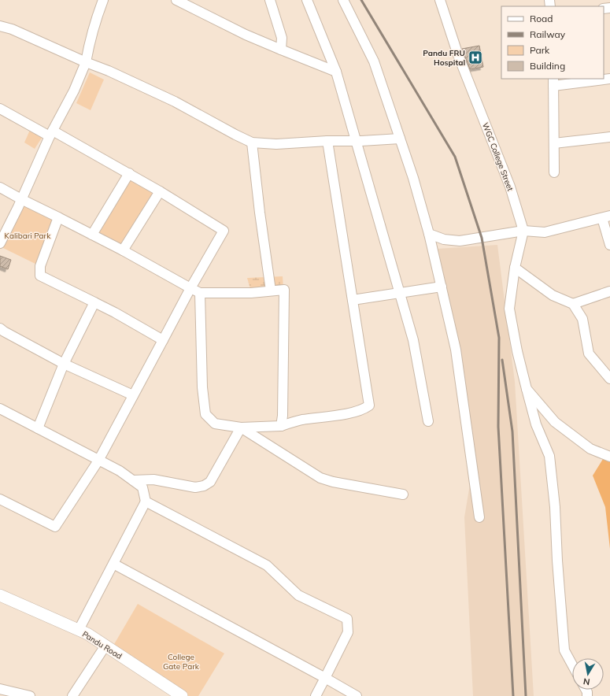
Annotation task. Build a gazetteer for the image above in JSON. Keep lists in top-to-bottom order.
{
  "streets": {
    "street": ["WGC College Street", "Pandu Road"]
  },
  "parks": ["Kalibari Park", "College Gate Park"],
  "places": {
    "hospital": ["Pandu FRU Hospital"]
  },
  "legend": [
    "Road",
    "Railway",
    "Park",
    "Building"
  ],
  "north": "bottom"
}
